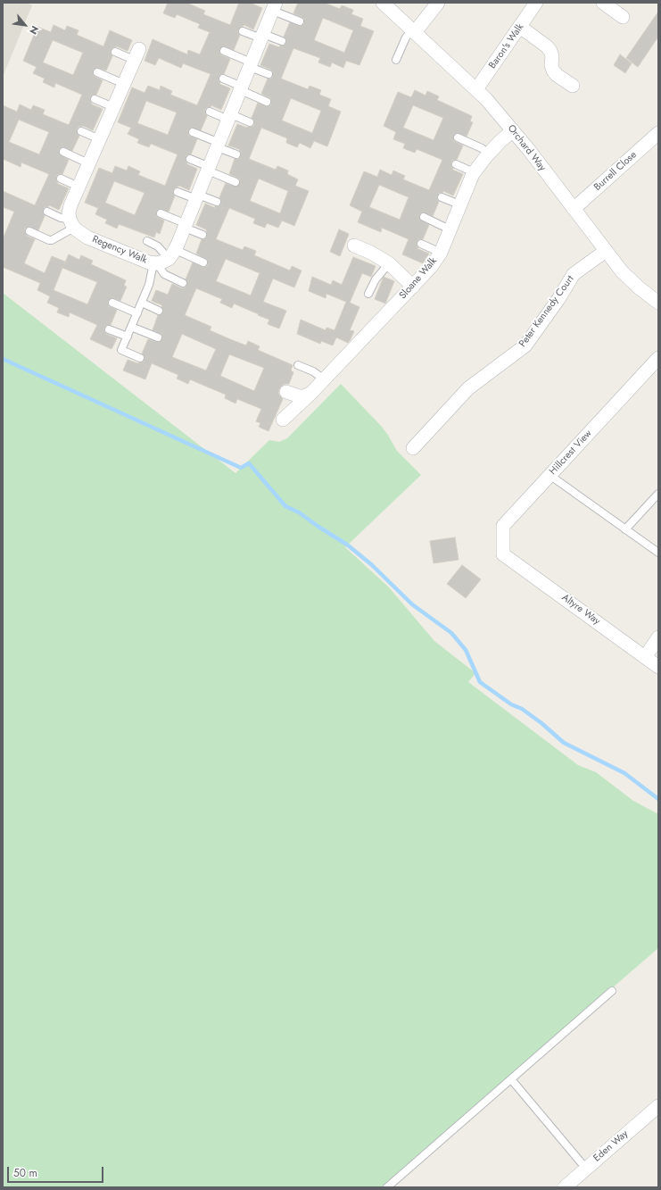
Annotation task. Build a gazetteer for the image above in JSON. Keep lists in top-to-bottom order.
{
  "streets": {
    "street": [
      "Baron's Walk",
      "Orchard Way",
      "Burrell Close",
      "Regency Walk",
      "Sloane Walk",
      "Peter Kennedy Court",
      "Hillcrest View",
      "Altyre Way",
      "Eden Way"
    ]
  },
  "crossings": [
    ["Baron's Walk", "Orchard Way"],
    ["Orchard Way", "Burrell Close"],
    ["Orchard Way", "Sloane Walk"],
    ["Orchard Way", "Peter Kennedy Court"],
    ["Hillcrest View", "Altyre Way"]
  ],
  "scale_bar": "50 m",
  "north": "bottom right"
}
